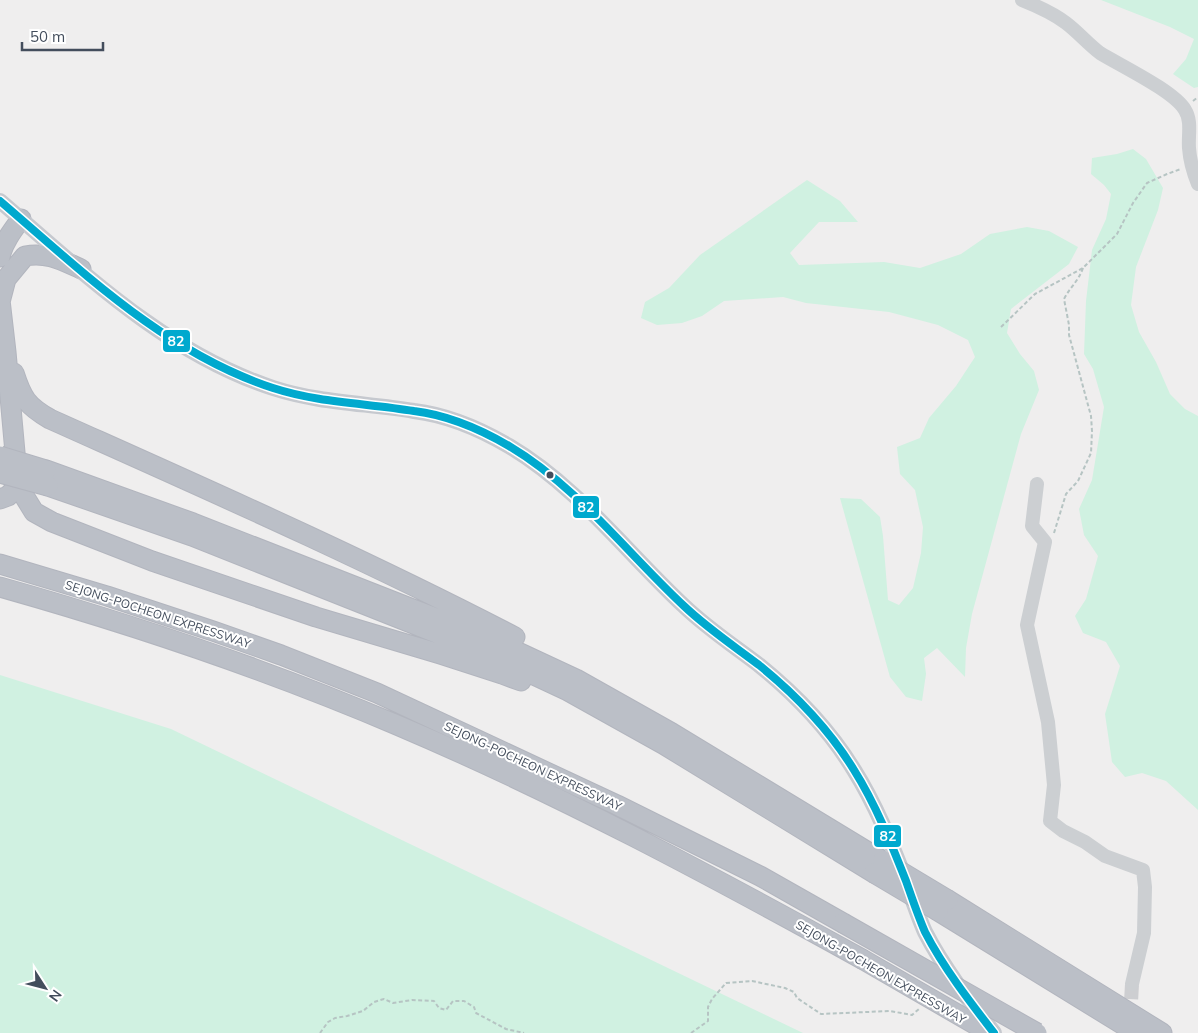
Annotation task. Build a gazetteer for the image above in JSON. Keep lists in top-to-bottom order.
{
  "streets": {
    "highway": ["SEJONG-POCHEON EXPRESSWAY"]
  },
  "lines": ["transit line 82"],
  "scale_bar": "50 m",
  "north": "bottom right"
}
